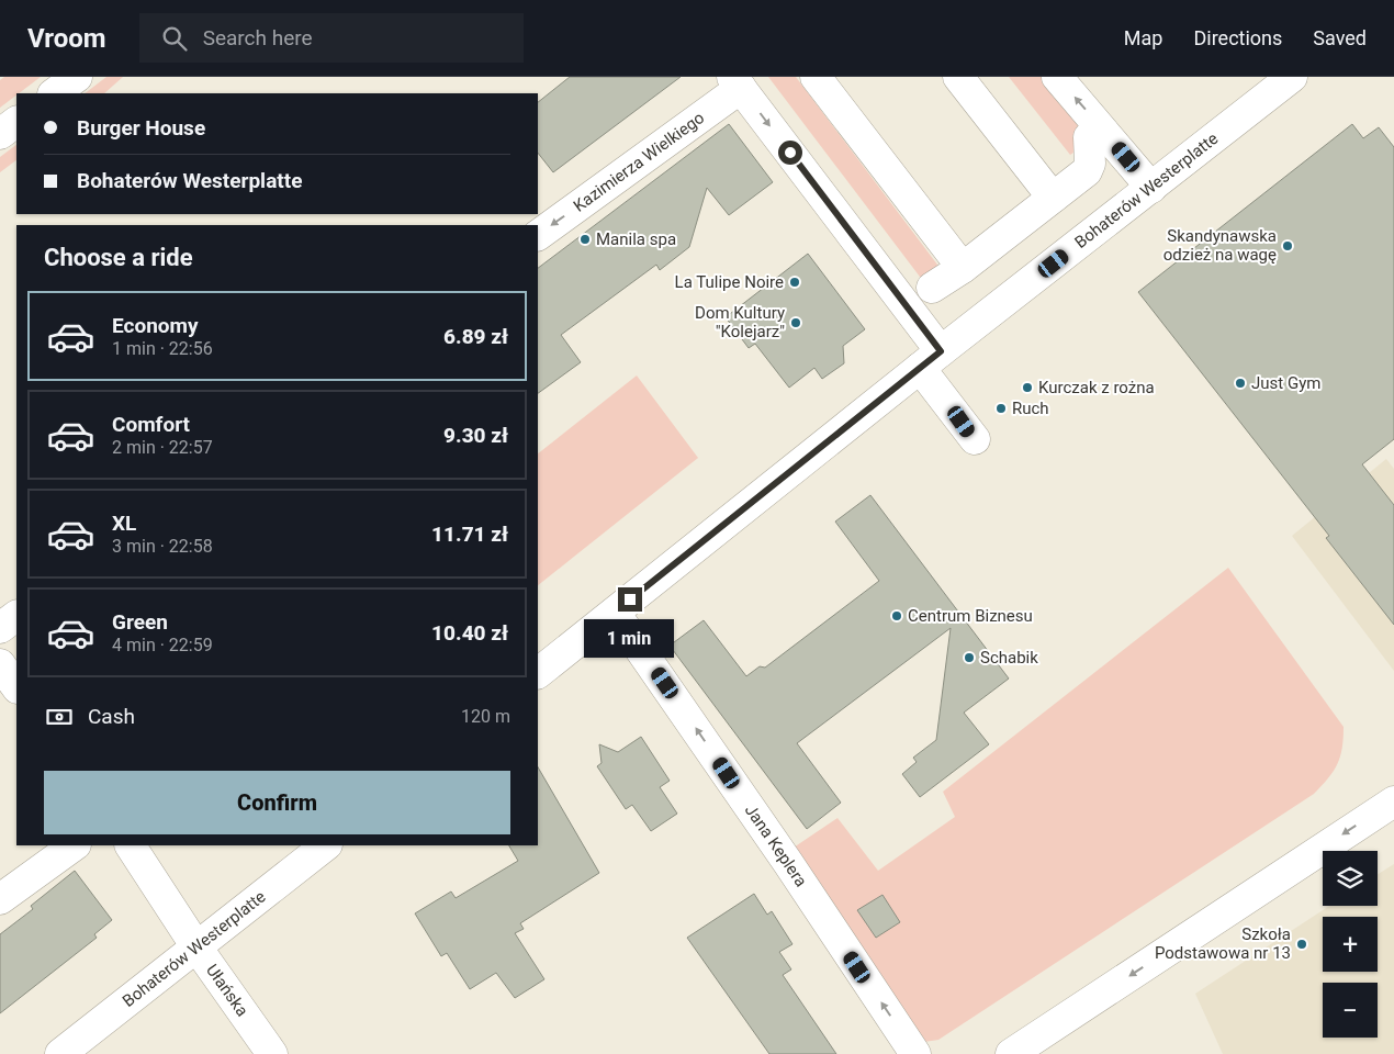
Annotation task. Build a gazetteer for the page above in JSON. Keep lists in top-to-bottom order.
{
  "streets": {
    "street": [
      "Kazimierza Wielkiego",
      "Bohaterów Westerplatte",
      "Jana Keplera",
      "Ułańska"
    ]
  },
  "crossings": [
    ["Bohaterów Westerplatte", "Jana Keplera"],
    ["Bohaterów Westerplatte", "Ułańska"]
  ],
  "one_way": ["Kazimierza Wielkiego", "Jana Keplera"],
  "places": [
    "Manila spa",
    "Skandynawska odzież na wagę",
    "La Tulipe Noire",
    "Dom Kultury \"Kolejarz\"",
    "Just Gym",
    "Kurczak z rożna",
    "Ruch",
    "Centrum Biznesu",
    "Schabik",
    "Szkoła Podstawowa nr 13"
  ],
  "page": {
    "header": "Vroom",
    "search": "Search here",
    "nav": ["Map", "Directions", "Saved"],
    "banner": ["Burger House", "Bohaterów Westerplatte"],
    "heading": "Choose a ride",
    "list": [
      {
        "name": "Economy",
        "note": "1 min · 22:56",
        "value": "6.89 zł"
      },
      {
        "name": "Comfort",
        "note": "2 min · 22:57",
        "value": "9.30 zł"
      },
      {
        "name": "XL",
        "note": "3 min · 22:58",
        "value": "11.71 zł"
      },
      {
        "name": "Green",
        "note": "4 min · 22:59",
        "value": "10.40 zł"
      }
    ],
    "bubble": "1 min",
    "pay": ["Cash", "120 m"],
    "buttons": "Confirm",
    "map_buttons": ["+", "−"]
  }
}
